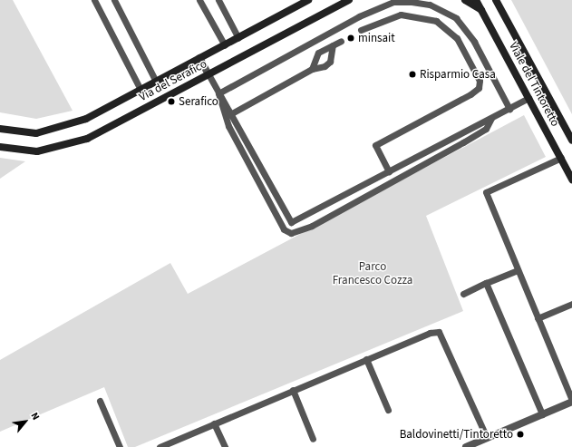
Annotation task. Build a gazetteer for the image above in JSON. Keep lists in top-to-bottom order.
{
  "streets": {
    "street": ["Via del Serafico", "Viale del Tintoretto"]
  },
  "parks": ["Parco Francesco Cozza"],
  "places": [
    "minsait",
    "Risparmio Casa",
    "Serafico",
    "Baldovinetti/Tintoretto"
  ],
  "north": "top right"
}
